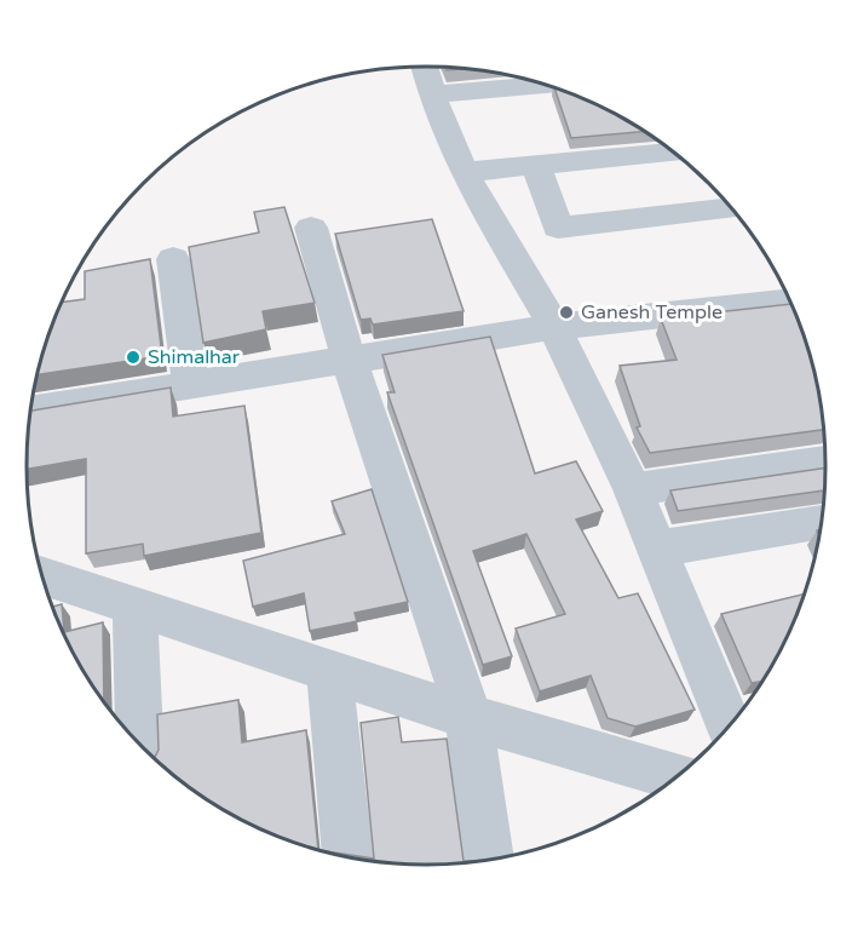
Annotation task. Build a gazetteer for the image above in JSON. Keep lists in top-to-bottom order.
{
  "places": ["Ganesh Temple", "Shimalhar"]
}
